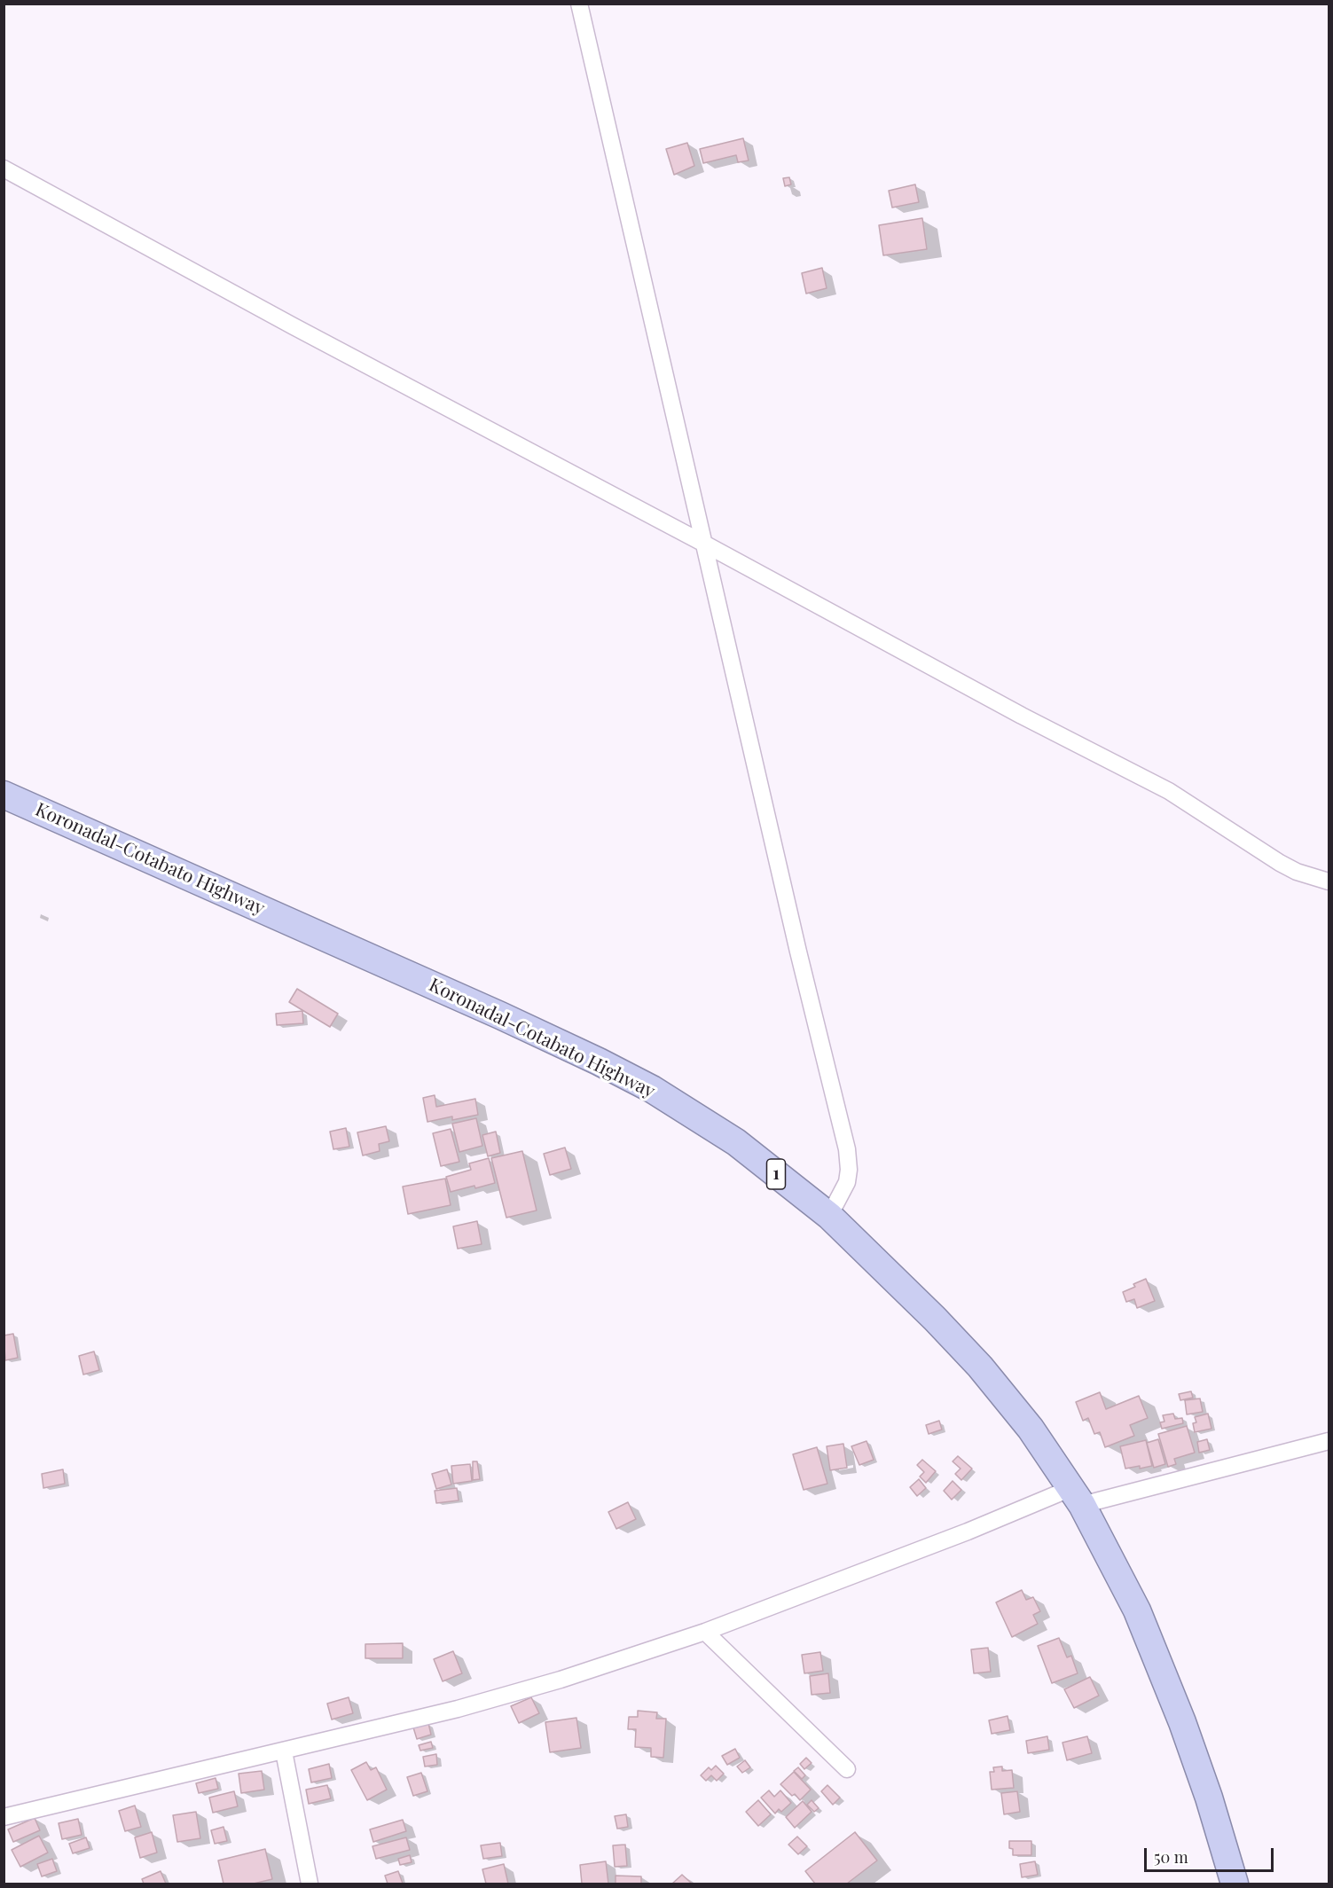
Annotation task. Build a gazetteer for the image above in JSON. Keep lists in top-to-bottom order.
{
  "streets": {
    "highway": ["Koronadal-Cotabato Highway", "1"]
  },
  "scale_bar": "50 m"
}
